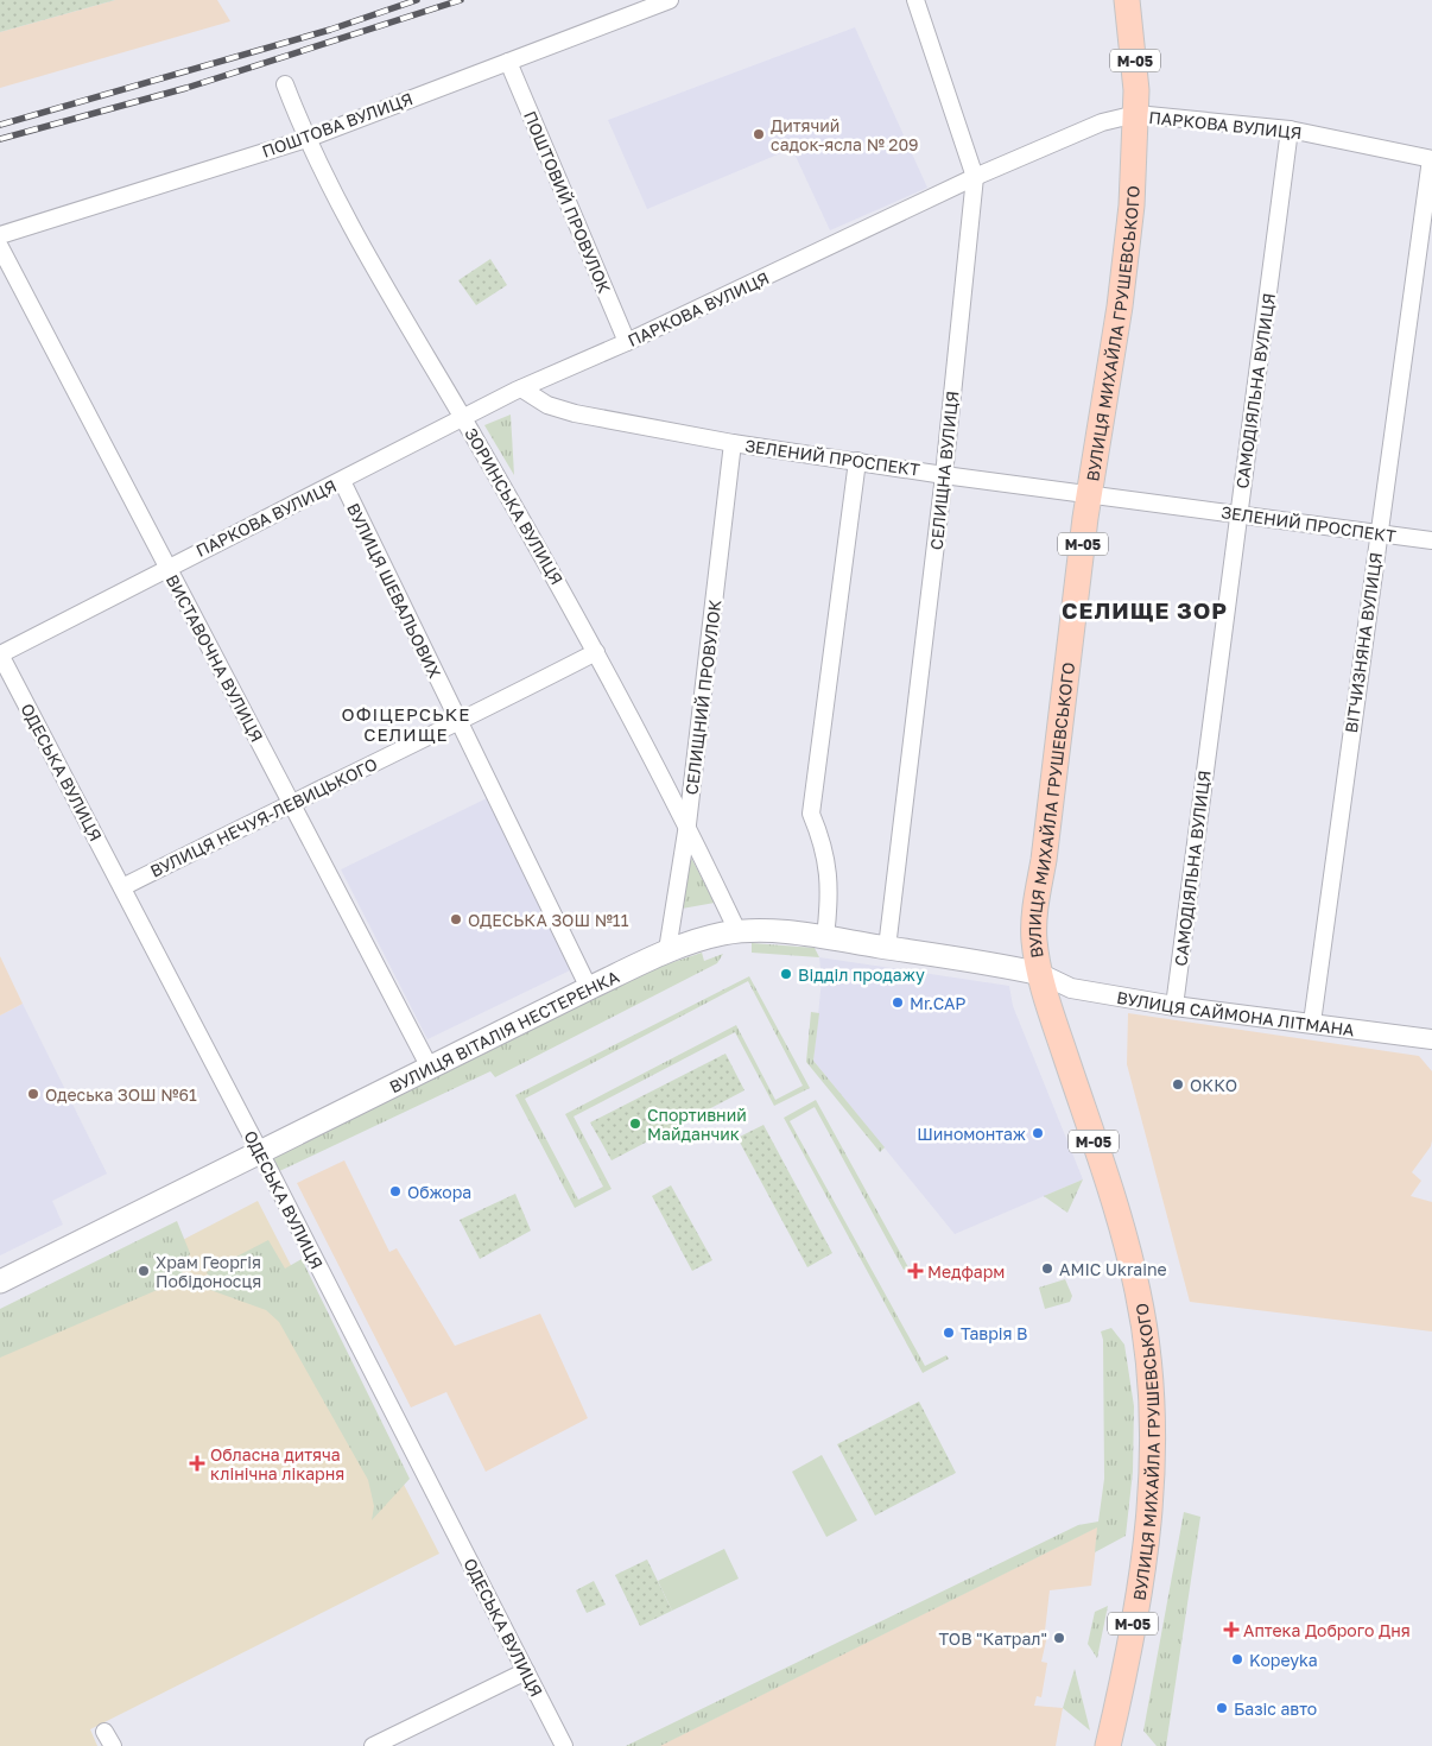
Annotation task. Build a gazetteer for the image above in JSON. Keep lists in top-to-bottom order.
{
  "streets": {
    "main road": ["М-05", "ВУЛИЦЯ МИХАЙЛА ГРУШЕВСЬКОГО", "ВУЛИЦЯ ВІТАЛІЯ НЕСТЕРЕНКА"],
    "street": [
      "ПОШТОВА ВУЛИЦЯ",
      "ПАРКОВА ВУЛИЦЯ",
      "ПОШТОВИЙ ПРОВУЛОК",
      "САМОДІЯЛЬНА ВУЛИЦЯ",
      "ЗЕЛЕНИЙ ПРОСПЕКТ",
      "СЕЛИЩНА ВУЛИЦЯ",
      "ЗОРИНСЬКА ВУЛИЦЯ",
      "ВУЛИЦЯ ШЕВАЛЬОВИХ",
      "ВІТЧИЗНЯНА ВУЛИЦЯ",
      "ВИСТАВОЧНА ВУЛИЦЯ",
      "СЕЛИЩНИЙ ПРОВУЛОК",
      "ОДЕСЬКА ВУЛИЦЯ",
      "ВУЛИЦЯ НЕЧУЯ-ЛЕВИЦЬКОГО",
      "ВУЛИЦЯ САЙМОНА ЛІТМАНА"
    ]
  },
  "crossings": [
    ["ПОШТОВА ВУЛИЦЯ", "ПОШТОВИЙ ПРОВУЛОК"],
    ["ПОШТОВА ВУЛИЦЯ", "ЗОРИНСЬКА ВУЛИЦЯ"],
    ["ПАРКОВА ВУЛИЦЯ", "ПОШТОВИЙ ПРОВУЛОК"],
    ["ПАРКОВА ВУЛИЦЯ", "ВУЛИЦЯ МИХАЙЛА ГРУШЕВСЬКОГО"],
    ["ПАРКОВА ВУЛИЦЯ", "САМОДІЯЛЬНА ВУЛИЦЯ"],
    ["ПАРКОВА ВУЛИЦЯ", "ЗЕЛЕНИЙ ПРОСПЕКТ"],
    ["ПАРКОВА ВУЛИЦЯ", "СЕЛИЩНА ВУЛИЦЯ"],
    ["ПАРКОВА ВУЛИЦЯ", "ЗОРИНСЬКА ВУЛИЦЯ"],
    ["ПАРКОВА ВУЛИЦЯ", "ВУЛИЦЯ ШЕВАЛЬОВИХ"],
    ["ПАРКОВА ВУЛИЦЯ", "ВІТЧИЗНЯНА ВУЛИЦЯ"],
    ["ПАРКОВА ВУЛИЦЯ", "ВИСТАВОЧНА ВУЛИЦЯ"],
    ["ПАРКОВА ВУЛИЦЯ", "ОДЕСЬКА ВУЛИЦЯ"],
    ["ВУЛИЦЯ МИХАЙЛА ГРУШЕВСЬКОГО", "ЗЕЛЕНИЙ ПРОСПЕКТ"],
    ["ВУЛИЦЯ МИХАЙЛА ГРУШЕВСЬКОГО", "ВУЛИЦЯ САЙМОНА ЛІТМАНА"],
    ["ВУЛИЦЯ МИХАЙЛА ГРУШЕВСЬКОГО", "ВУЛИЦЯ ВІТАЛІЯ НЕСТЕРЕНКА"],
    ["САМОДІЯЛЬНА ВУЛИЦЯ", "ЗЕЛЕНИЙ ПРОСПЕКТ"],
    ["САМОДІЯЛЬНА ВУЛИЦЯ", "ВУЛИЦЯ САЙМОНА ЛІТМАНА"],
    ["ЗЕЛЕНИЙ ПРОСПЕКТ", "СЕЛИЩНА ВУЛИЦЯ"],
    ["ЗЕЛЕНИЙ ПРОСПЕКТ", "ВІТЧИЗНЯНА ВУЛИЦЯ"],
    ["ЗЕЛЕНИЙ ПРОСПЕКТ", "СЕЛИЩНИЙ ПРОВУЛОК"],
    ["СЕЛИЩНА ВУЛИЦЯ", "ВУЛИЦЯ ВІТАЛІЯ НЕСТЕРЕНКА"],
    ["ЗОРИНСЬКА ВУЛИЦЯ", "СЕЛИЩНИЙ ПРОВУЛОК"],
    ["ЗОРИНСЬКА ВУЛИЦЯ", "ВУЛИЦЯ НЕЧУЯ-ЛЕВИЦЬКОГО"],
    ["ЗОРИНСЬКА ВУЛИЦЯ", "ВУЛИЦЯ ВІТАЛІЯ НЕСТЕРЕНКА"],
    ["ВУЛИЦЯ ШЕВАЛЬОВИХ", "ВУЛИЦЯ НЕЧУЯ-ЛЕВИЦЬКОГО"],
    ["ВУЛИЦЯ ШЕВАЛЬОВИХ", "ВУЛИЦЯ ВІТАЛІЯ НЕСТЕРЕНКА"],
    ["ВІТЧИЗНЯНА ВУЛИЦЯ", "ВУЛИЦЯ САЙМОНА ЛІТМАНА"],
    ["ВИСТАВОЧНА ВУЛИЦЯ", "ВУЛИЦЯ НЕЧУЯ-ЛЕВИЦЬКОГО"],
    ["ВИСТАВОЧНА ВУЛИЦЯ", "ВУЛИЦЯ ВІТАЛІЯ НЕСТЕРЕНКА"],
    ["СЕЛИЩНИЙ ПРОВУЛОК", "ВУЛИЦЯ ВІТАЛІЯ НЕСТЕРЕНКА"],
    ["ОДЕСЬКА ВУЛИЦЯ", "ВУЛИЦЯ НЕЧУЯ-ЛЕВИЦЬКОГО"],
    ["ОДЕСЬКА ВУЛИЦЯ", "ВУЛИЦЯ ВІТАЛІЯ НЕСТЕРЕНКА"],
    ["ВУЛИЦЯ САЙМОНА ЛІТМАНА", "ВУЛИЦЯ ВІТАЛІЯ НЕСТЕРЕНКА"]
  ],
  "districts": ["СЕЛИЩЕ ЗОР", "ОФІЦЕРСЬКЕ СЕЛИЩЕ"],
  "places": {
    "other": [
      "Дитячий садок-ясла № 209",
      "ОДЕСЬКА ЗОШ №11",
      "Відділ продажу",
      "Mr.CAP",
      "ОККО",
      "Одеська ЗОШ №61",
      "Спортивний Майданчик",
      "Шиномонтаж",
      "Обжора",
      "AMIC Ukraine",
      "Храм Георгія Побідоносця",
      "Таврія В",
      "ТОВ \"Катрал\"",
      "Kopeyka",
      "Базіс авто"
    ],
    "health": ["Медфарм", "Обласна дитяча клінічна лікарня", "Аптека Доброго Дня"]
  }
}
